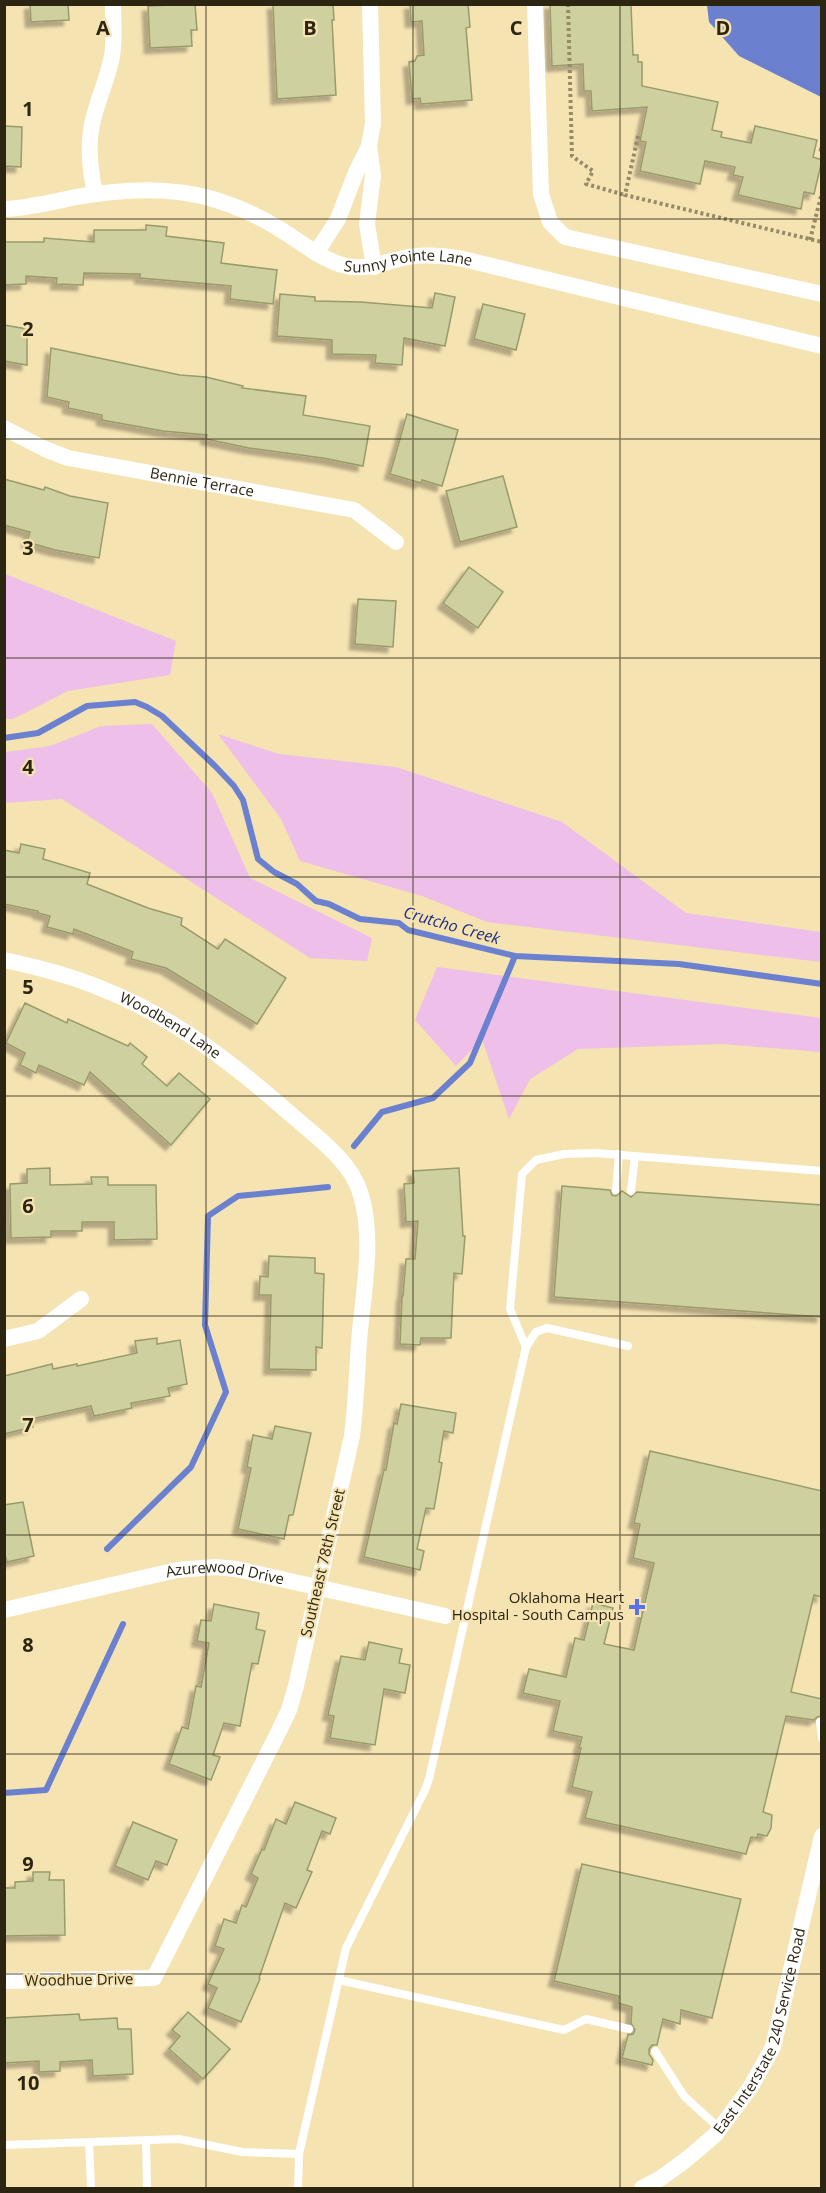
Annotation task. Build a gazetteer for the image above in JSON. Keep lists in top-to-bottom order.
{
  "streets": {
    "street": [
      "Sunny Pointe Lane",
      "Bennie Terrace",
      "Woodbend Lane",
      "Southeast 78th Street",
      "Azurewood Drive",
      "Woodhue Drive",
      "East Interstate 240 Service Road"
    ]
  },
  "crossings": [
    ["Woodbend Lane", "Southeast 78th Street"],
    ["Southeast 78th Street", "Azurewood Drive"],
    ["Southeast 78th Street", "Woodhue Drive"]
  ],
  "water": ["Crutcho Creek"],
  "places": {
    "health": ["Oklahoma Heart Hospital - South Campus"]
  },
  "grid": {
    "columns": [
      "A",
      "B",
      "C",
      "D"
    ],
    "rows": [
      "1",
      "2",
      "3",
      "4",
      "5",
      "6",
      "7",
      "8",
      "9",
      "10"
    ]
  }
}
